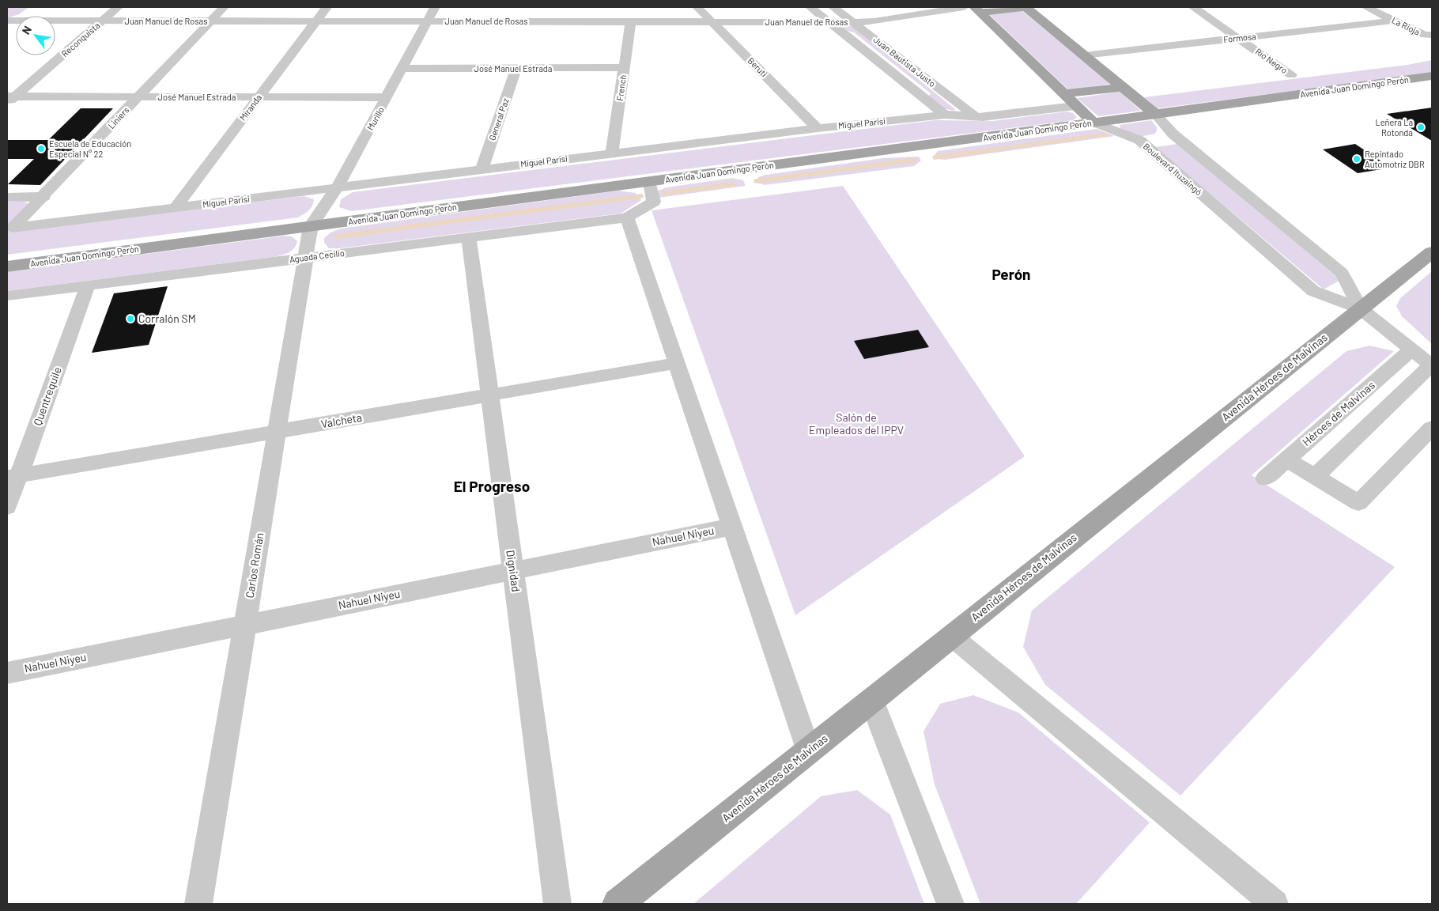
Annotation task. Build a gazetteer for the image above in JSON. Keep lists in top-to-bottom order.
{
  "streets": {
    "main road": ["Avenida Juan Domingo Perón", "Boulevard Ituzaingó", "Avenida Héroes de Malvinas"],
    "street": [
      "Juan Manuel de Rosas",
      "La Rioja",
      "Formosa",
      "Reconquista",
      "Río Negro",
      "Juan Bautista Justo",
      "Beruti",
      "José Manuel Estrada",
      "French",
      "Miranda",
      "Liniers",
      "Murillo",
      "General Paz",
      "Miguel Parisi",
      "Aguada Cecilio",
      "Quentrequile",
      "Héroes de Malvinas",
      "Valcheta",
      "Nahuel Niyeu",
      "Carlos Román",
      "Dignidad"
    ]
  },
  "crossings": [
    ["Juan Manuel de Rosas", "Reconquista"],
    ["Juan Manuel de Rosas", "Juan Bautista Justo"],
    ["Juan Manuel de Rosas", "Beruti"],
    ["Juan Manuel de Rosas", "French"],
    ["Juan Manuel de Rosas", "Miranda"],
    ["Juan Manuel de Rosas", "Liniers"],
    ["Juan Manuel de Rosas", "Murillo"],
    ["La Rioja", "Formosa"],
    ["Formosa", "Río Negro"],
    ["Formosa", "Boulevard Ituzaingó"],
    ["Reconquista", "José Manuel Estrada"],
    ["Juan Bautista Justo", "Miguel Parisi"],
    ["Beruti", "Miguel Parisi"],
    ["José Manuel Estrada", "French"],
    ["José Manuel Estrada", "Miranda"],
    ["José Manuel Estrada", "Liniers"],
    ["José Manuel Estrada", "Murillo"],
    ["José Manuel Estrada", "General Paz"],
    ["Avenida Juan Domingo Perón", "Murillo"],
    ["Avenida Juan Domingo Perón", "Boulevard Ituzaingó"],
    ["Avenida Juan Domingo Perón", "Carlos Román"],
    ["French", "Miguel Parisi"],
    ["Miranda", "Miguel Parisi"],
    ["Liniers", "Miguel Parisi"],
    ["Murillo", "Miguel Parisi"],
    ["Murillo", "Carlos Román"],
    ["General Paz", "Miguel Parisi"],
    ["Miguel Parisi", "Boulevard Ituzaingó"],
    ["Boulevard Ituzaingó", "Avenida Héroes de Malvinas"],
    ["Boulevard Ituzaingó", "Héroes de Malvinas"],
    ["Aguada Cecilio", "Quentrequile"],
    ["Aguada Cecilio", "Carlos Román"],
    ["Aguada Cecilio", "Dignidad"],
    ["Quentrequile", "Valcheta"],
    ["Valcheta", "Carlos Román"],
    ["Valcheta", "Dignidad"],
    ["Nahuel Niyeu", "Carlos Román"],
    ["Nahuel Niyeu", "Dignidad"]
  ],
  "districts": ["Perón", "El Progreso"],
  "parks": ["Salón de Empleados del IPPV"],
  "places": [
    "Leñera La Rotonda",
    "Escuela de Educación Especial N° 22",
    "Repintado Automotriz DBR",
    "Corralón SM"
  ],
  "north": "top left"
}
